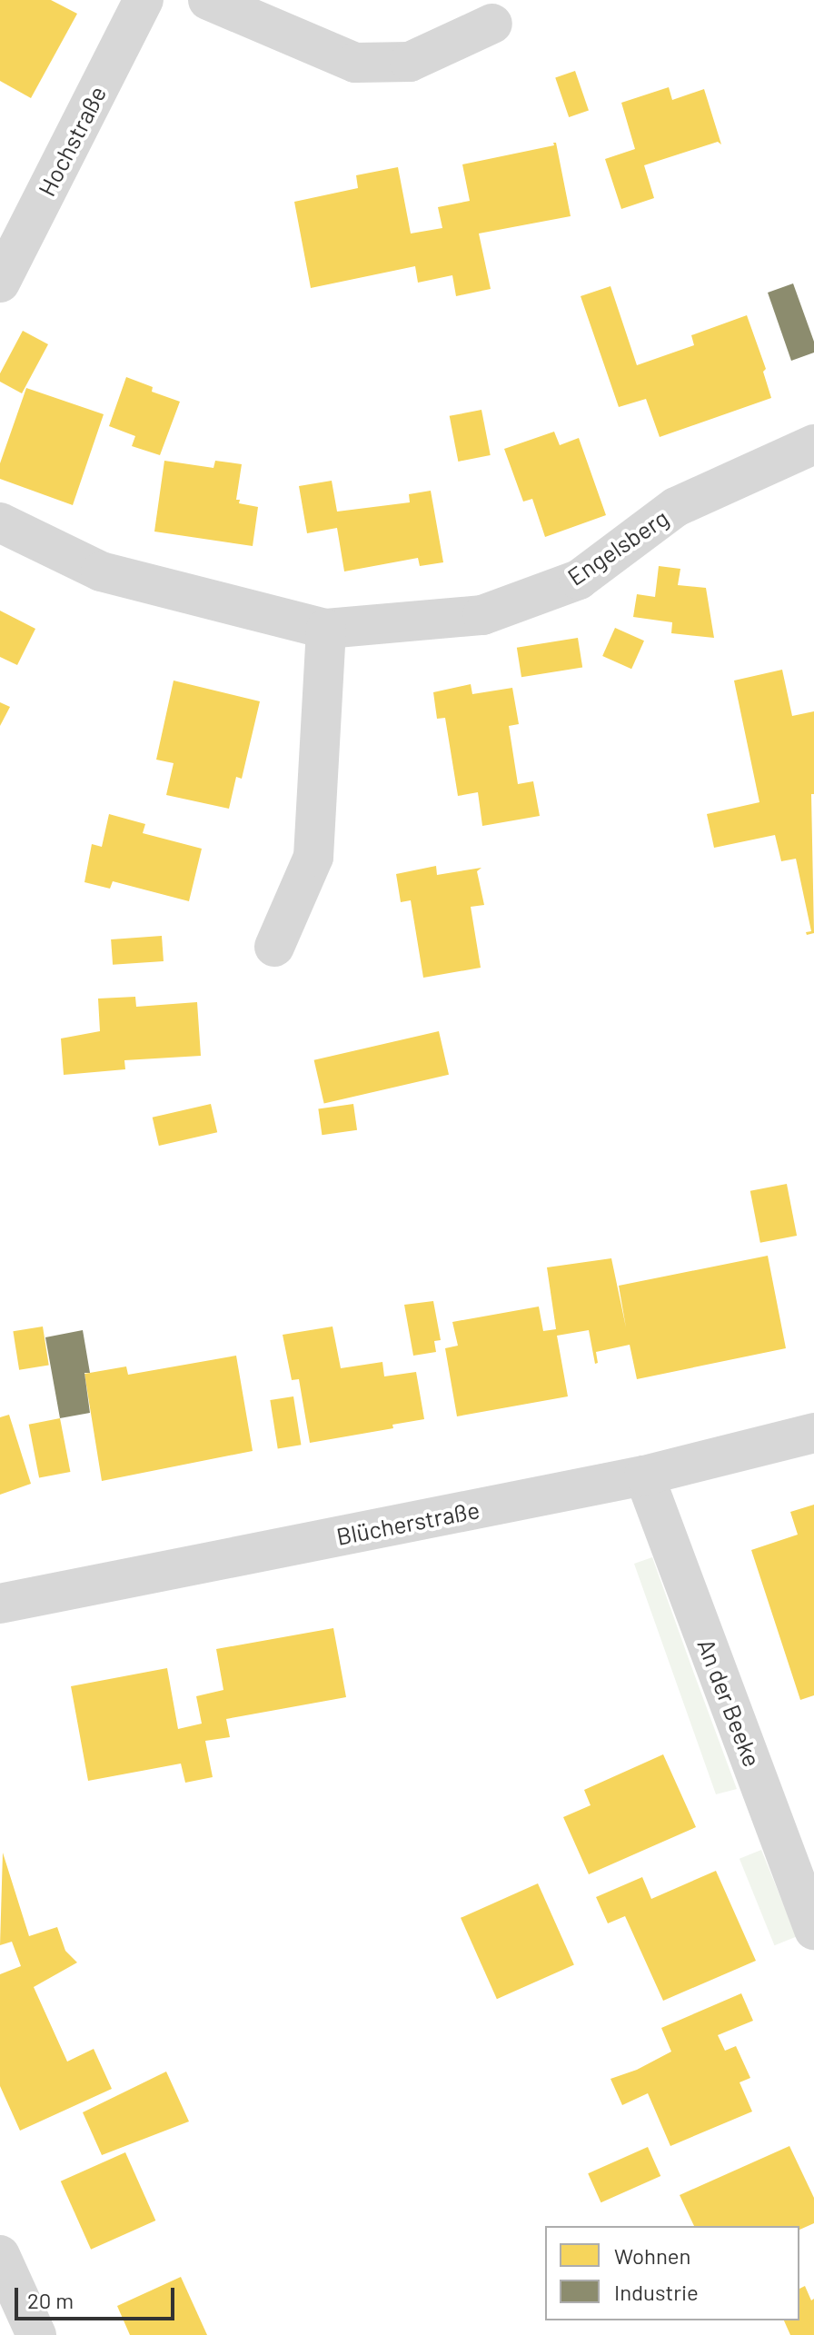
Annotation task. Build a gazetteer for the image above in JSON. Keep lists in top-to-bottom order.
{
  "streets": {
    "street": [
      "Hochstraße",
      "Engelsberg",
      "Blücherstraße",
      "An der Beeke"
    ]
  },
  "crossings": [
    ["Blücherstraße", "An der Beeke"]
  ],
  "legend": ["Wohnen", "Industrie"],
  "scale_bar": "20 m"
}
